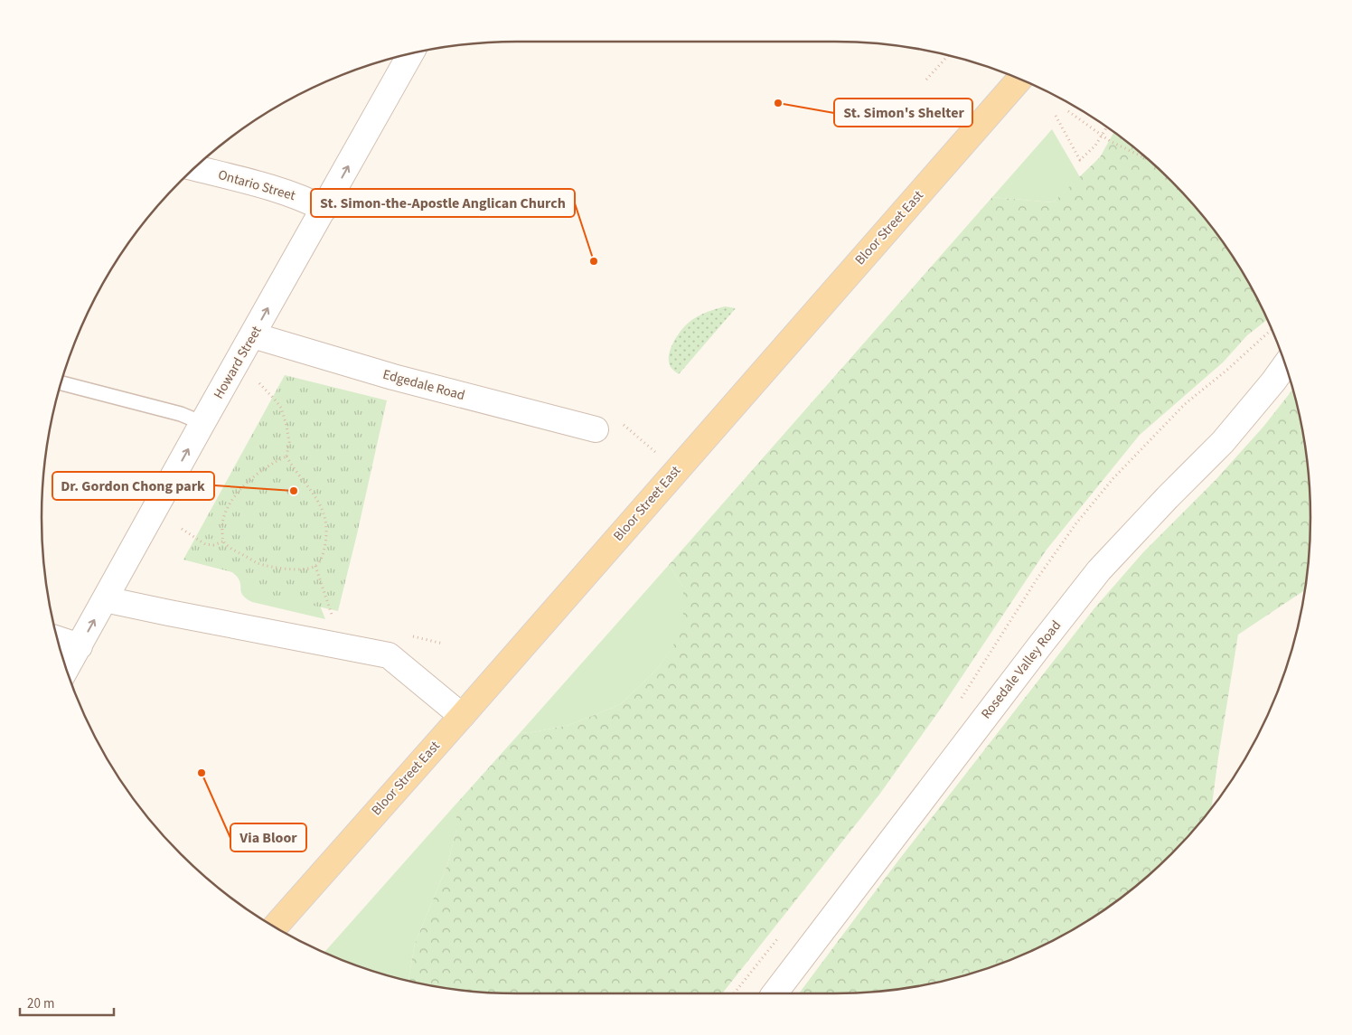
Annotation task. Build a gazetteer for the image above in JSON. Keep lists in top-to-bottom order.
{
  "streets": {
    "main road": ["Bloor Street East"],
    "street": [
      "Ontario Street",
      "Howard Street",
      "Edgedale Road",
      "Rosedale Valley Road"
    ]
  },
  "crossings": [
    ["Ontario Street", "Howard Street"],
    ["Howard Street", "Edgedale Road"]
  ],
  "one_way": ["Howard Street"],
  "places": [
    "St. Simon's Shelter",
    "St. Simon-the-Apostle Anglican Church",
    "Dr. Gordon Chong park",
    "Via Bloor"
  ],
  "scale_bar": "20 m"
}
